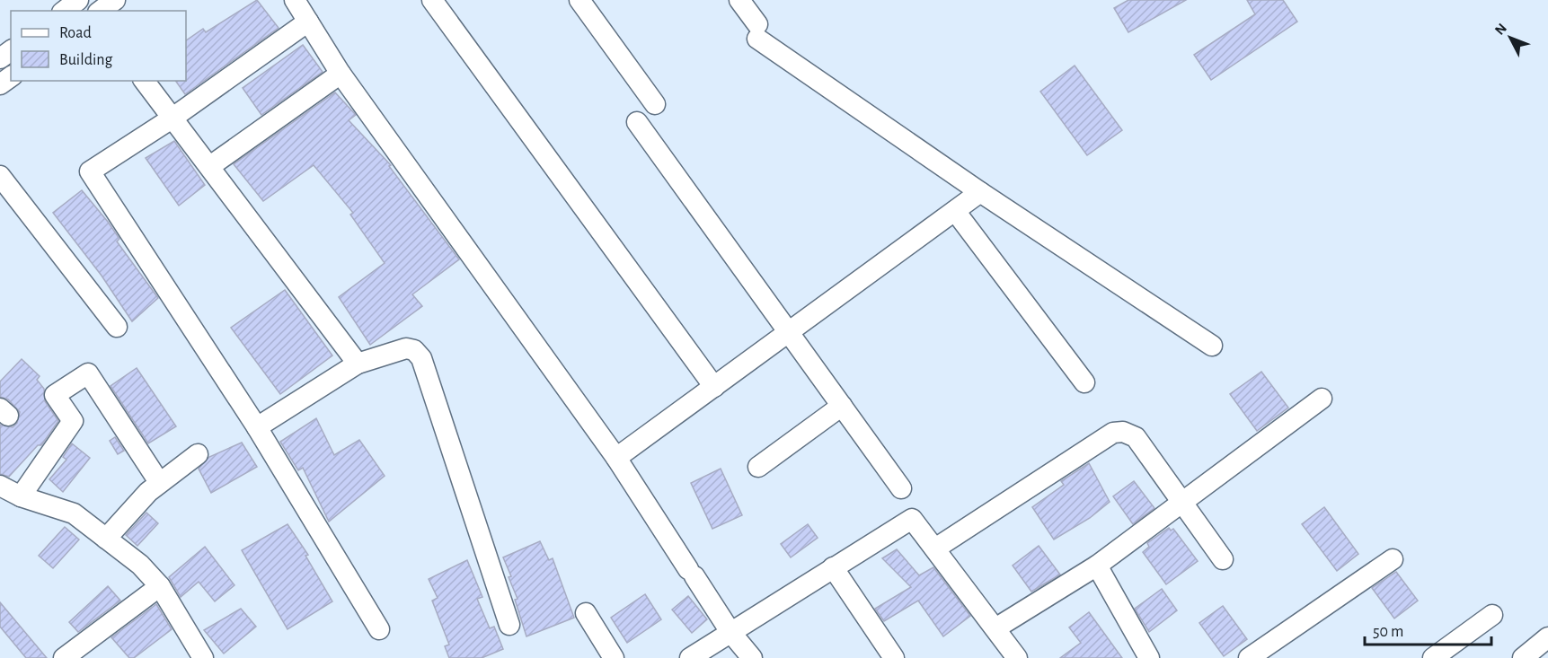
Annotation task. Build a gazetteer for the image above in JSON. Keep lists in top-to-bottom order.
{
  "legend": ["Road", "Building"],
  "scale_bar": "50 m",
  "north": "top left"
}
